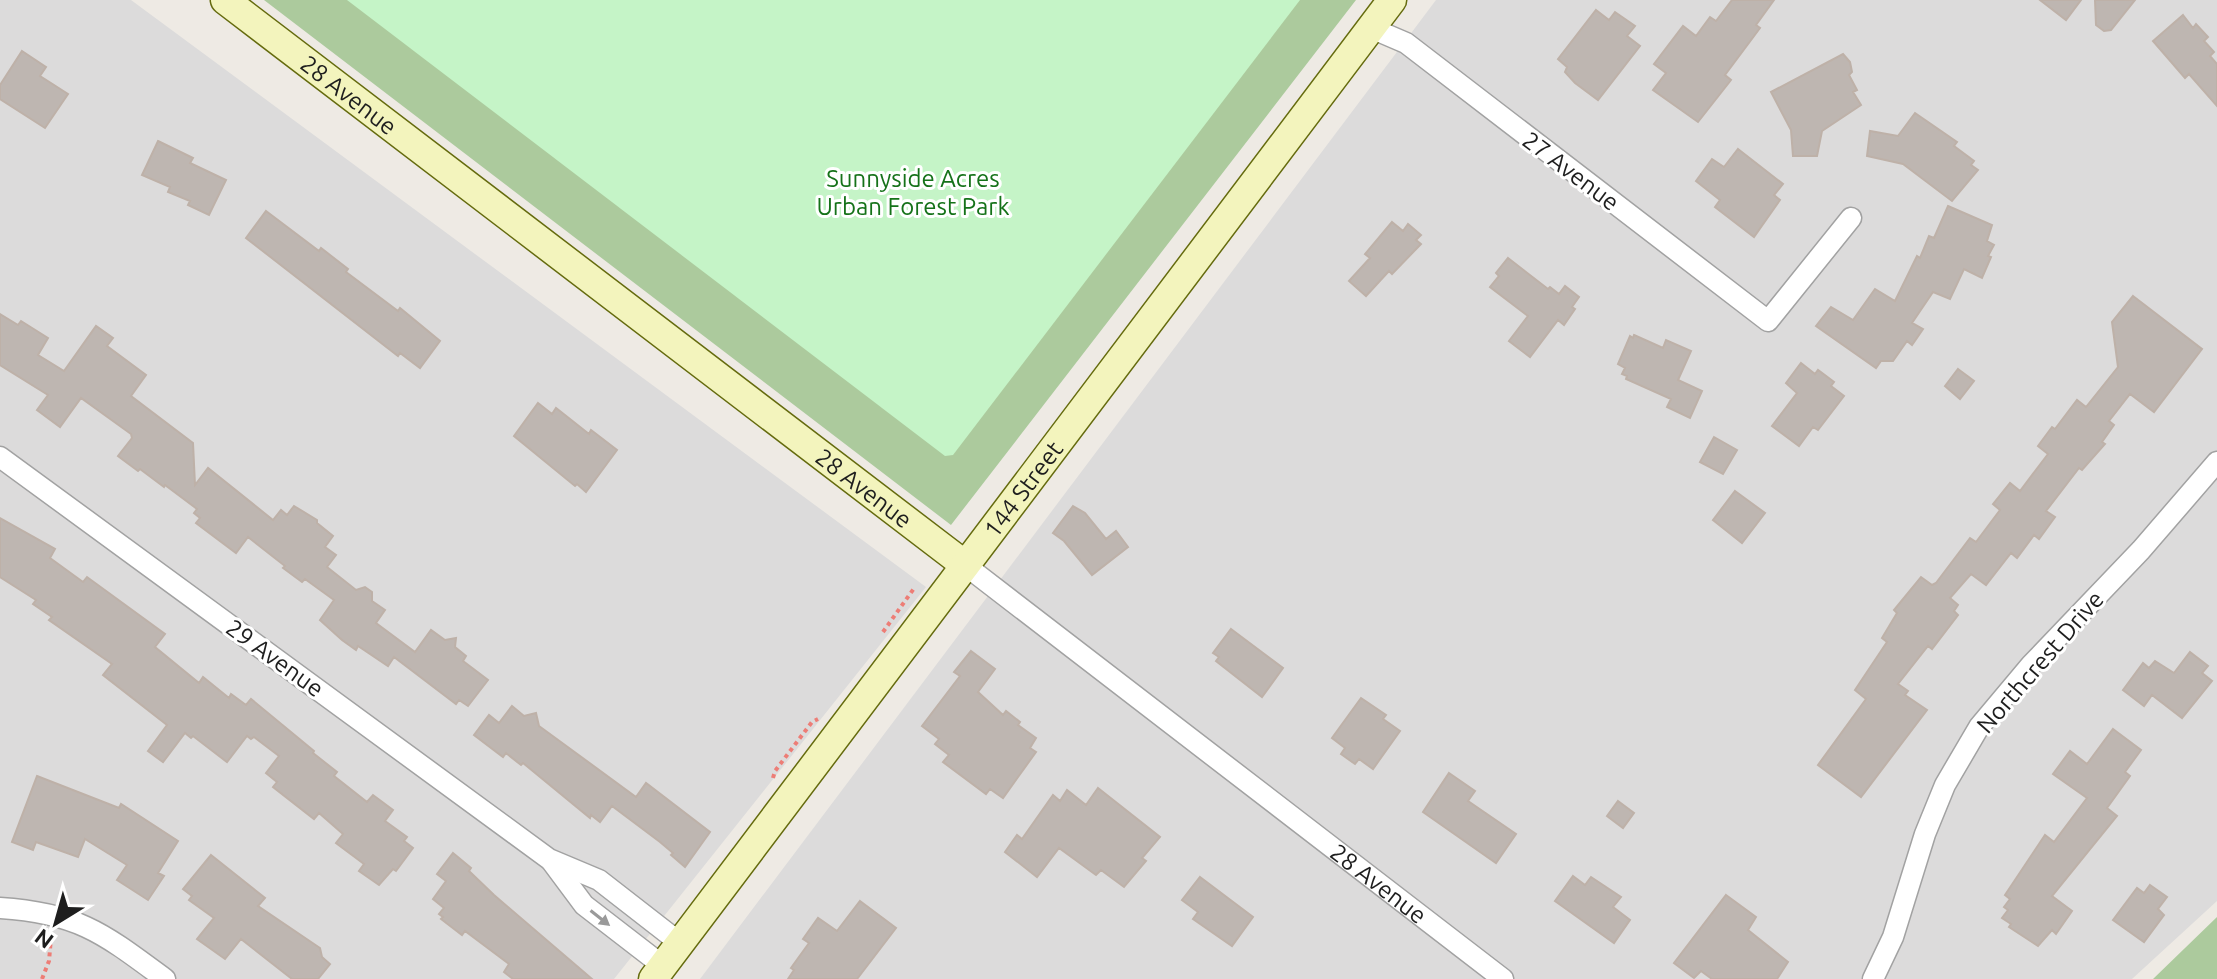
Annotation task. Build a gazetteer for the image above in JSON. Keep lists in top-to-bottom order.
{
  "streets": {
    "street": [
      "28 Avenue",
      "27 Avenue",
      "144 Street",
      "29 Avenue",
      "Northcrest Drive"
    ]
  },
  "crossings": [
    ["28 Avenue", "144 Street"],
    ["27 Avenue", "144 Street"],
    ["144 Street", "29 Avenue"]
  ],
  "parks": ["Sunnyside Acres Urban Forest Park"],
  "north": "bottom left"
}
